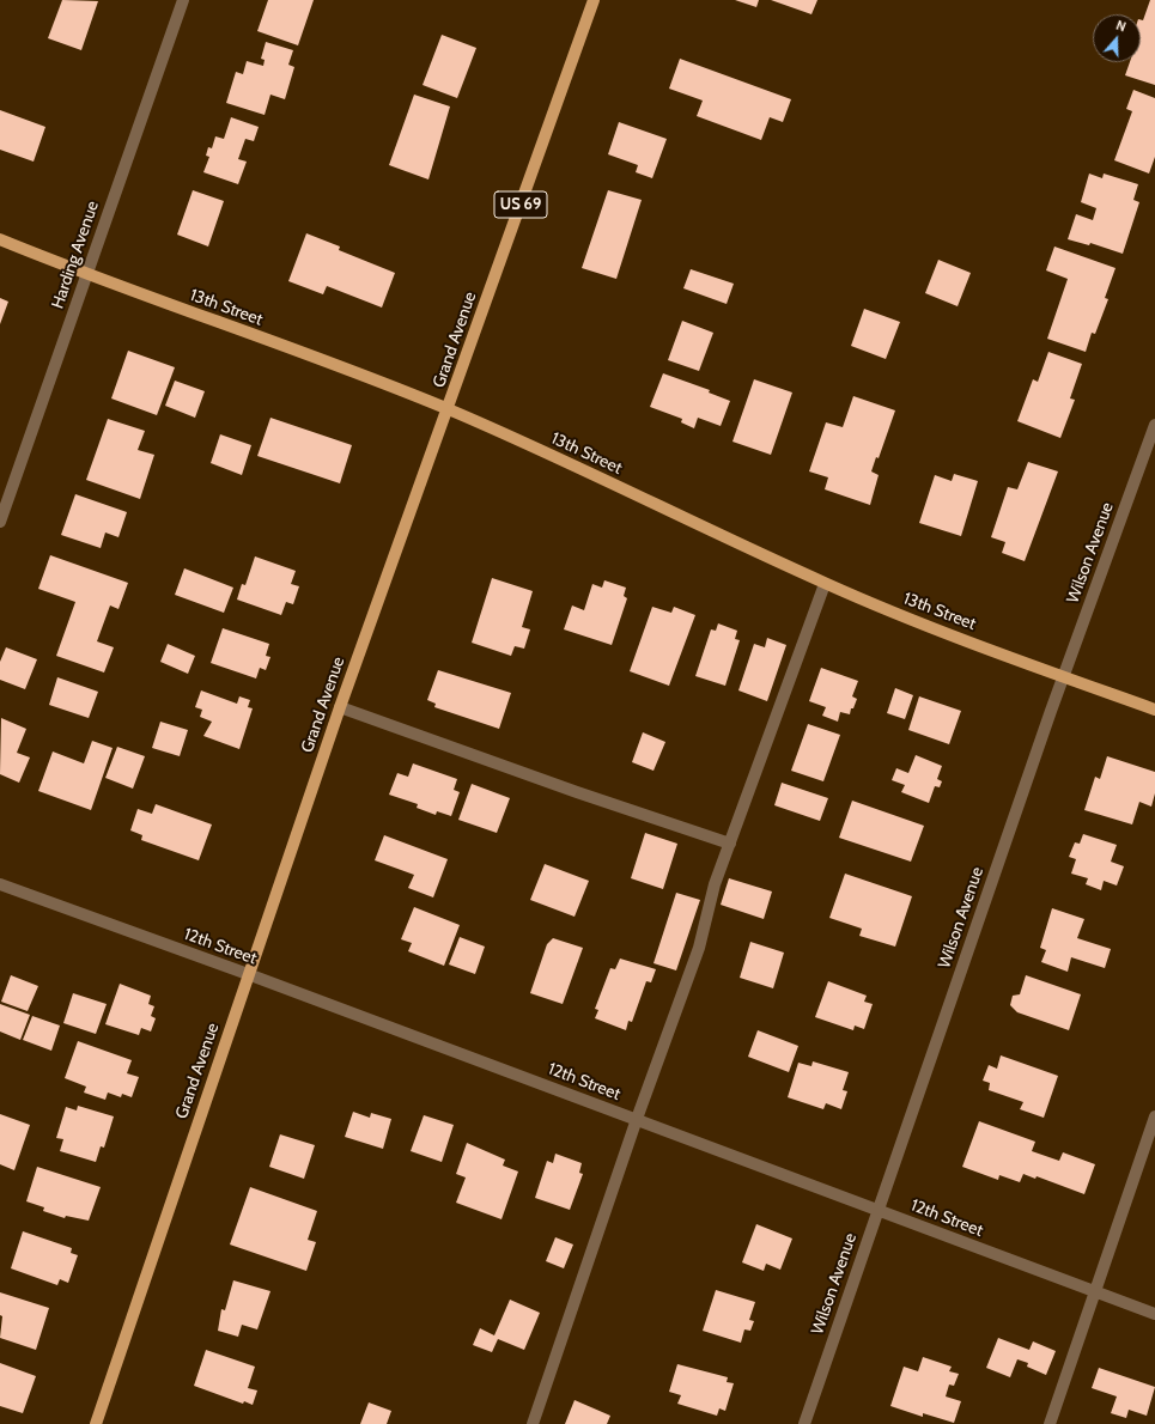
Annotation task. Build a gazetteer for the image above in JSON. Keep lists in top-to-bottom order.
{
  "streets": {
    "main road": ["US 69", "13th Street", "Grand Avenue"],
    "street": ["Harding Avenue", "Wilson Avenue", "12th Street"]
  },
  "crossings": [
    ["Harding Avenue", "13th Street"],
    ["13th Street", "Grand Avenue"],
    ["13th Street", "Wilson Avenue"],
    ["Grand Avenue", "12th Street"],
    ["Wilson Avenue", "12th Street"]
  ],
  "north": "top"
}
